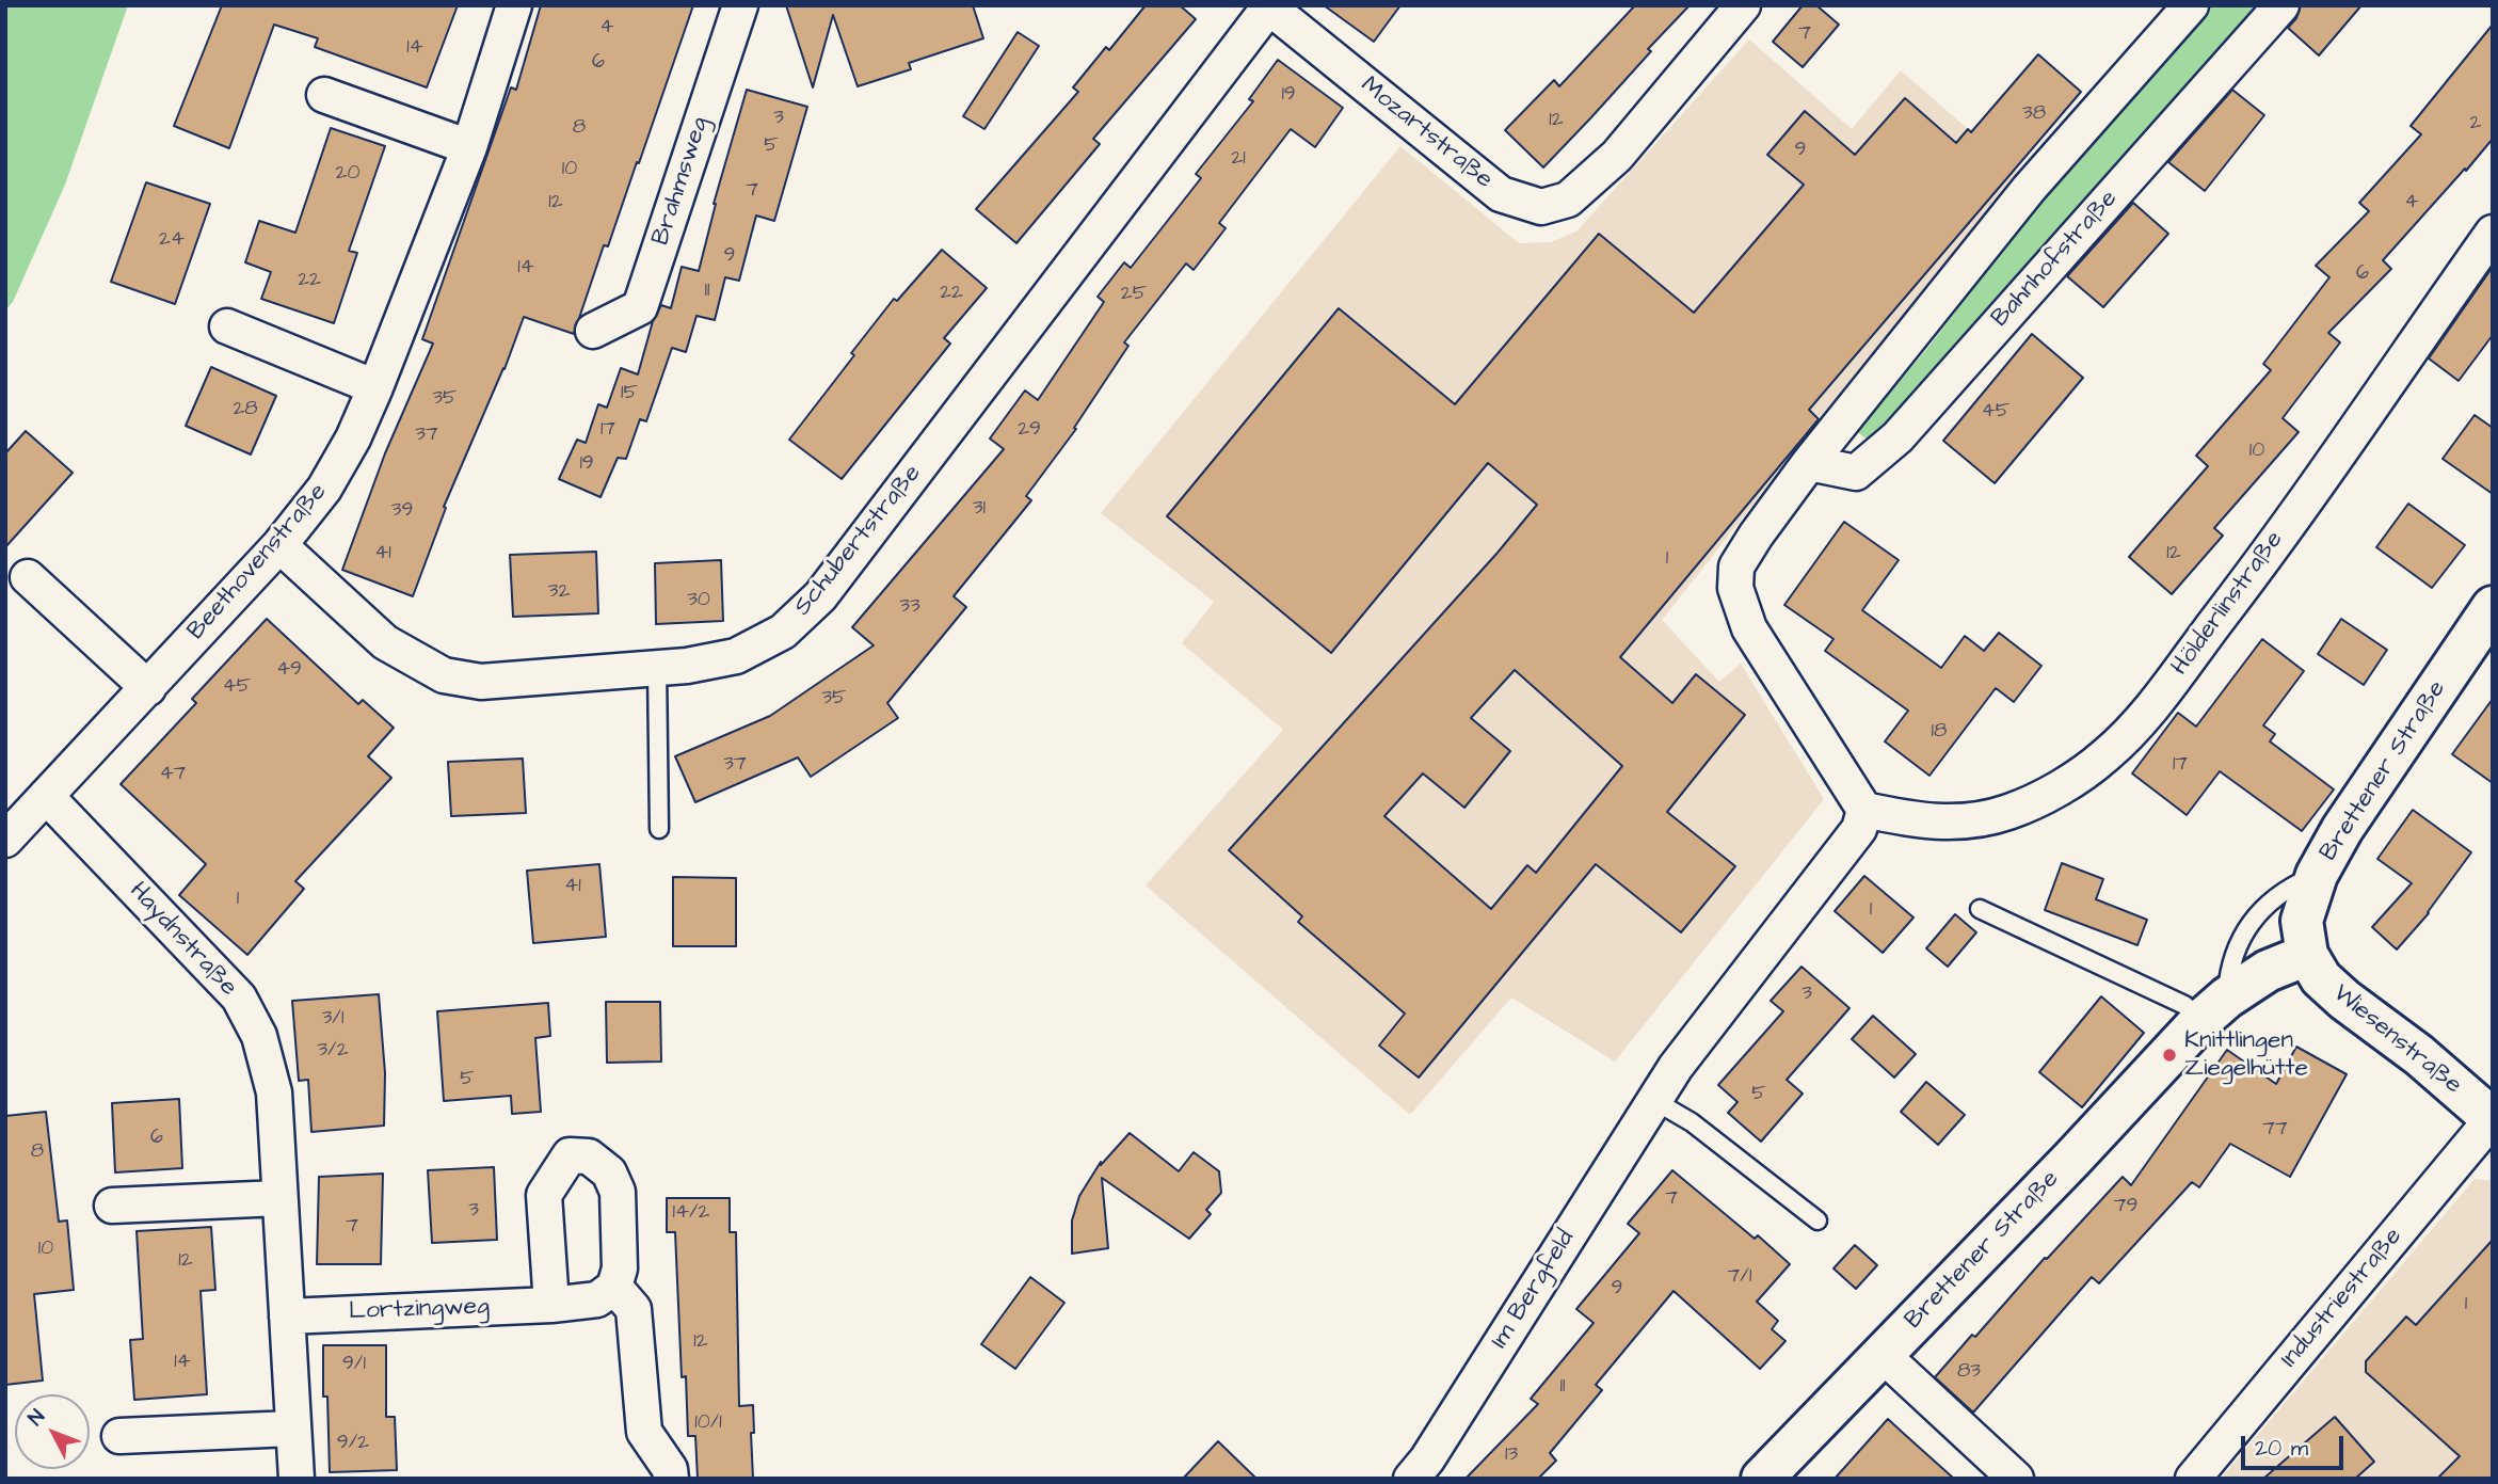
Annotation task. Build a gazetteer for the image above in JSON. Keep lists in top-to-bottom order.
{
  "streets": {
    "street": [
      "Mozartstraße",
      "Brahmsweg",
      "Bahnhofstraße",
      "Schubertstraße",
      "Beethovenstraße",
      "Hölderlinstraße",
      "Brettener Straße",
      "Haydnstraße",
      "Wiesenstraße",
      "Im Bergfeld",
      "Industriestraße",
      "Lortzingweg"
    ]
  },
  "crossings": [
    ["Mozartstraße", "Schubertstraße"],
    ["Schubertstraße", "Beethovenstraße"],
    ["Beethovenstraße", "Haydnstraße"],
    ["Hölderlinstraße", "Im Bergfeld"],
    ["Brettener Straße", "Wiesenstraße"],
    ["Haydnstraße", "Lortzingweg"],
    ["Wiesenstraße", "Industriestraße"]
  ],
  "places": ["Knittlingen Ziegelhütte"],
  "house_numbers": [
    "4",
    "7",
    "14",
    "6",
    "19",
    "38",
    "3",
    "12",
    "2",
    "8",
    "5",
    "9",
    "21",
    "10",
    "20",
    "7",
    "12",
    "4",
    "24",
    "9",
    "14",
    "6",
    "22",
    "11",
    "22",
    "25",
    "15",
    "35",
    "28",
    "45",
    "17",
    "29",
    "37",
    "10",
    "19",
    "31",
    "39",
    "41",
    "12",
    "1",
    "32",
    "30",
    "33",
    "49",
    "45",
    "35",
    "18",
    "37",
    "17",
    "47",
    "41",
    "1",
    "1",
    "3",
    "3/1",
    "3/2",
    "5",
    "5",
    "77",
    "6",
    "8",
    "7",
    "79",
    "3",
    "14/2",
    "7",
    "10",
    "12",
    "7/1",
    "9",
    "1",
    "12",
    "14",
    "9/1",
    "83",
    "11",
    "10/1",
    "9/2",
    "13"
  ],
  "scale_bar": "20 m",
  "north": "top left"
}
